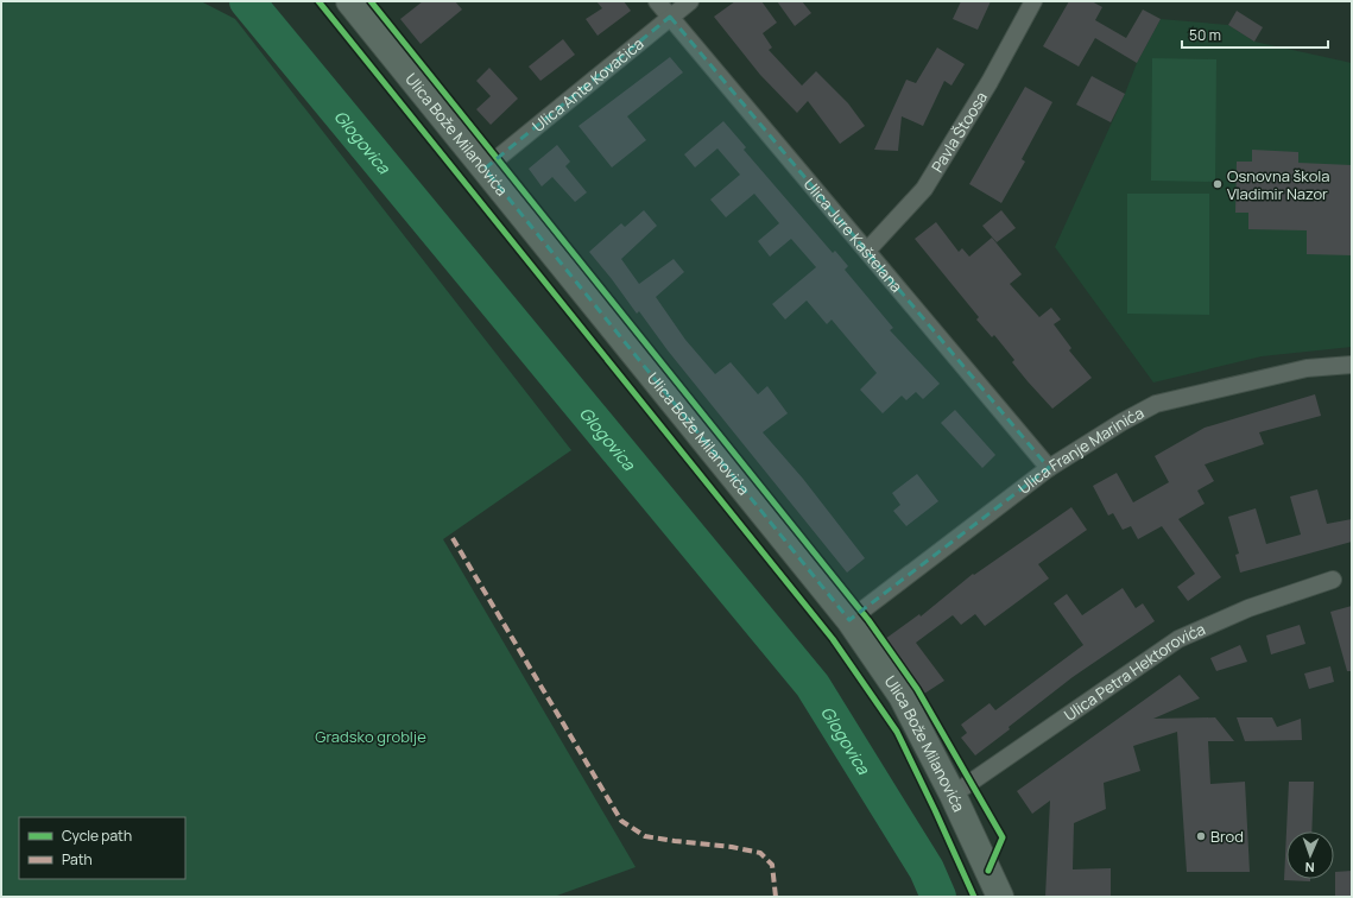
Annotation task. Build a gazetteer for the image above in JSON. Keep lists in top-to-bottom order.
{
  "streets": {
    "main road": ["Ulica Bože Milanovića"],
    "street": [
      "Ulica Ante Kovačića",
      "Pavla Štoosa",
      "Ulica Jure Kaštelana",
      "Ulica Franje Marinića",
      "Ulica Petra Hektorovića"
    ]
  },
  "crossings": [
    ["Ulica Ante Kovačića", "Ulica Bože Milanovića"],
    ["Ulica Ante Kovačića", "Ulica Jure Kaštelana"],
    ["Pavla Štoosa", "Ulica Jure Kaštelana"],
    ["Ulica Bože Milanovića", "Ulica Franje Marinića"],
    ["Ulica Bože Milanovića", "Ulica Petra Hektorovića"],
    ["Ulica Jure Kaštelana", "Ulica Franje Marinića"]
  ],
  "water": ["Glogovica"],
  "parks": ["Gradsko groblje"],
  "places": ["Osnovna škola Vladimir Nazor", "Brod"],
  "legend": ["Cycle path", "Path"],
  "scale_bar": "50 m",
  "north": "bottom"
}
